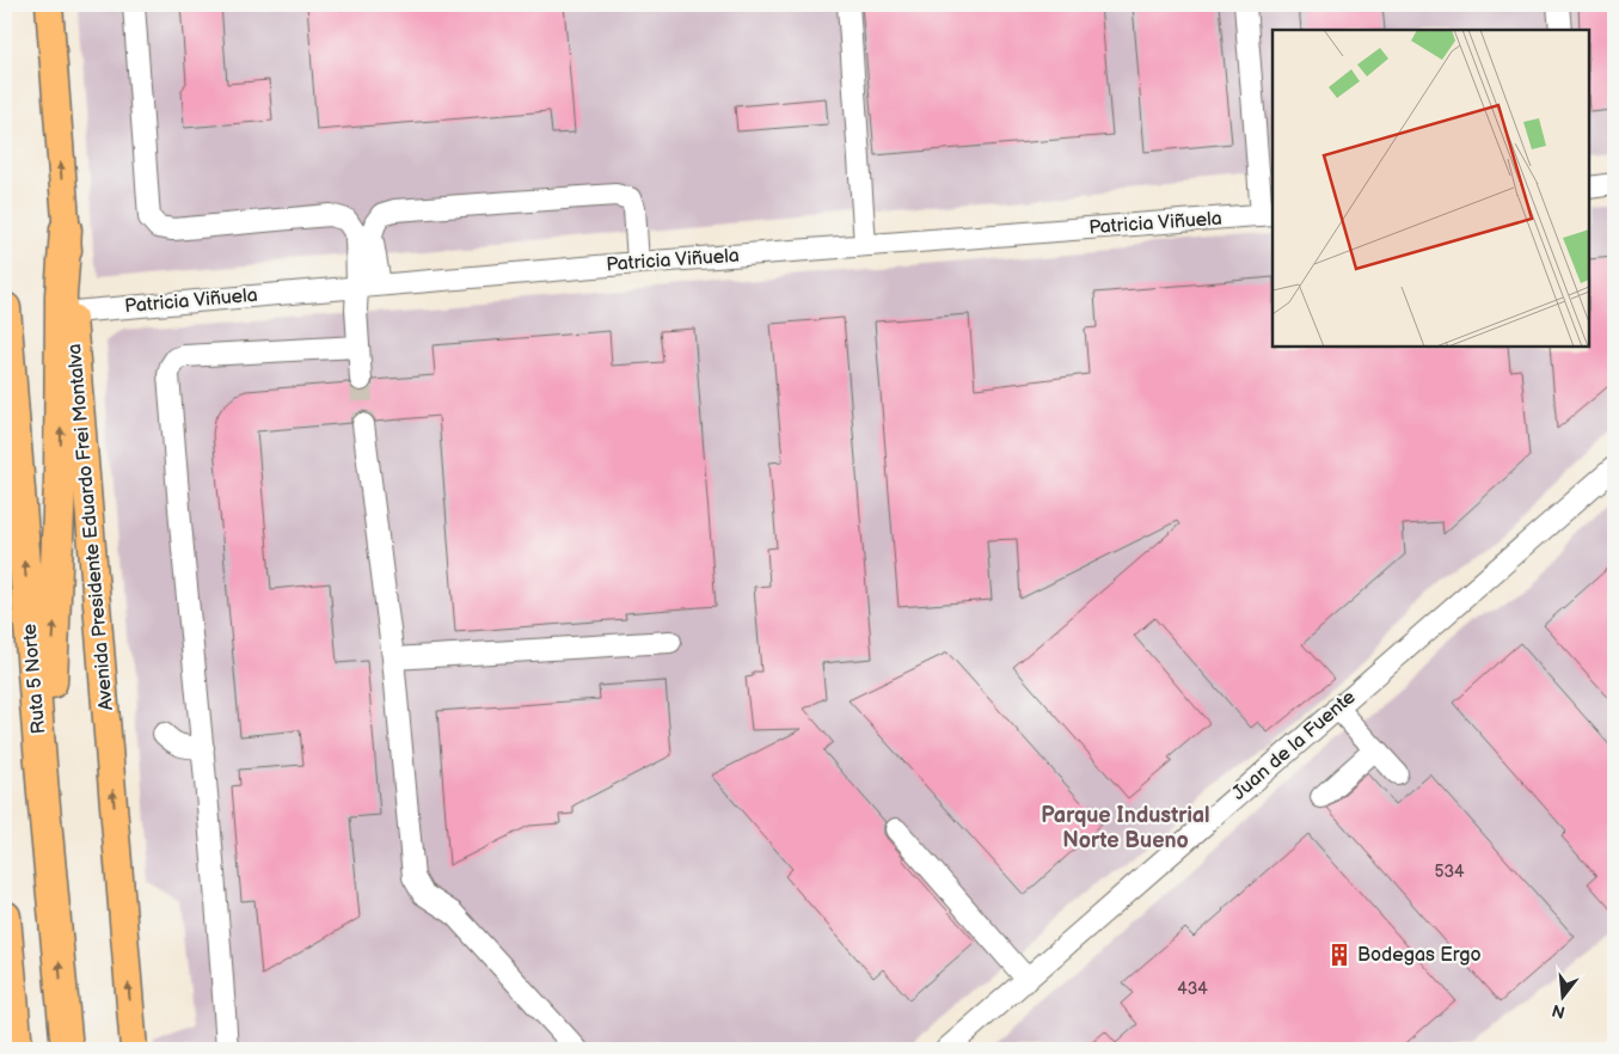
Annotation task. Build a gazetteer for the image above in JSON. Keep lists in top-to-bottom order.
{
  "streets": {
    "highway": ["Ruta 5 Norte"],
    "main road": ["Avenida Presidente Eduardo Frei Montalva"],
    "street": ["Patricia Viñuela", "Juan de la Fuente"]
  },
  "crossings": [
    ["Patricia Viñuela", "Avenida Presidente Eduardo Frei Montalva"]
  ],
  "one_way": ["Avenida Presidente Eduardo Frei Montalva"],
  "districts": ["Parque Industrial Norte Bueno"],
  "places": {
    "building": ["Bodegas Ergo"]
  },
  "house_numbers": ["534", "434"],
  "north": "bottom"
}
